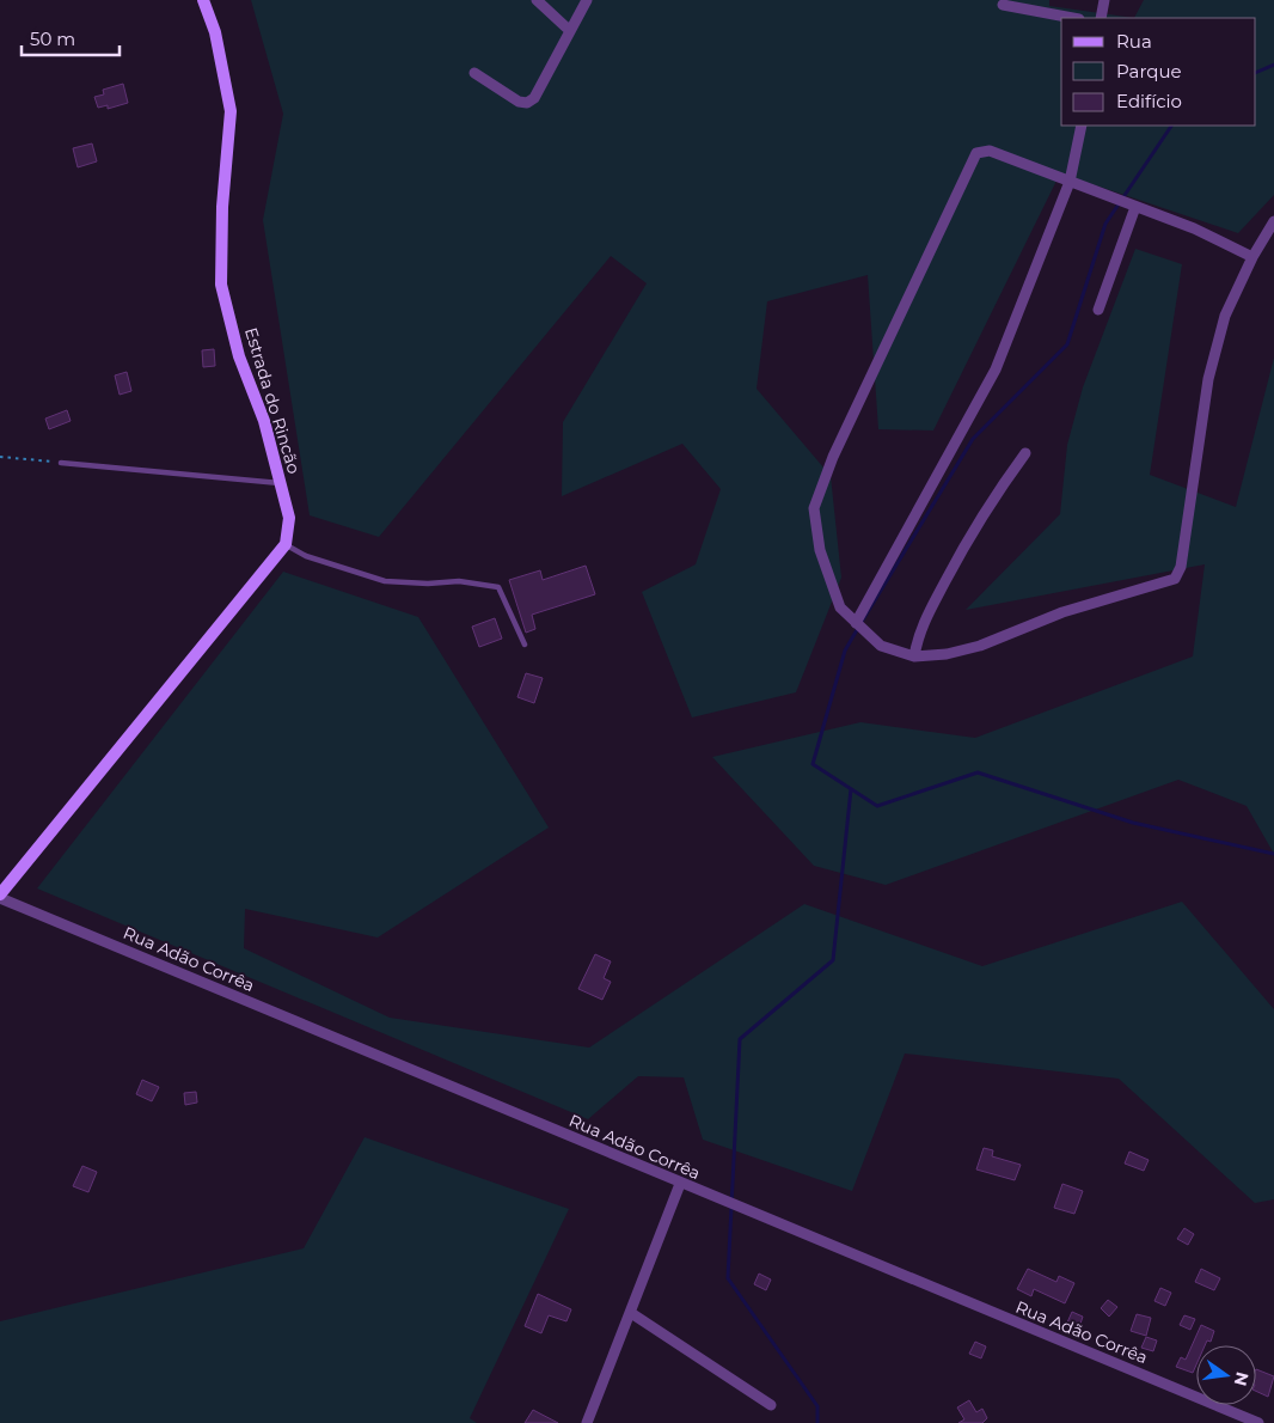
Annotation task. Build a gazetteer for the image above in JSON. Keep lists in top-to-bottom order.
{
  "streets": {
    "street": ["Estrada do Rincão", "Rua Adão Corrêa"]
  },
  "legend": ["Rua", "Parque", "Edifício"],
  "scale_bar": "50 m",
  "north": "right"
}
